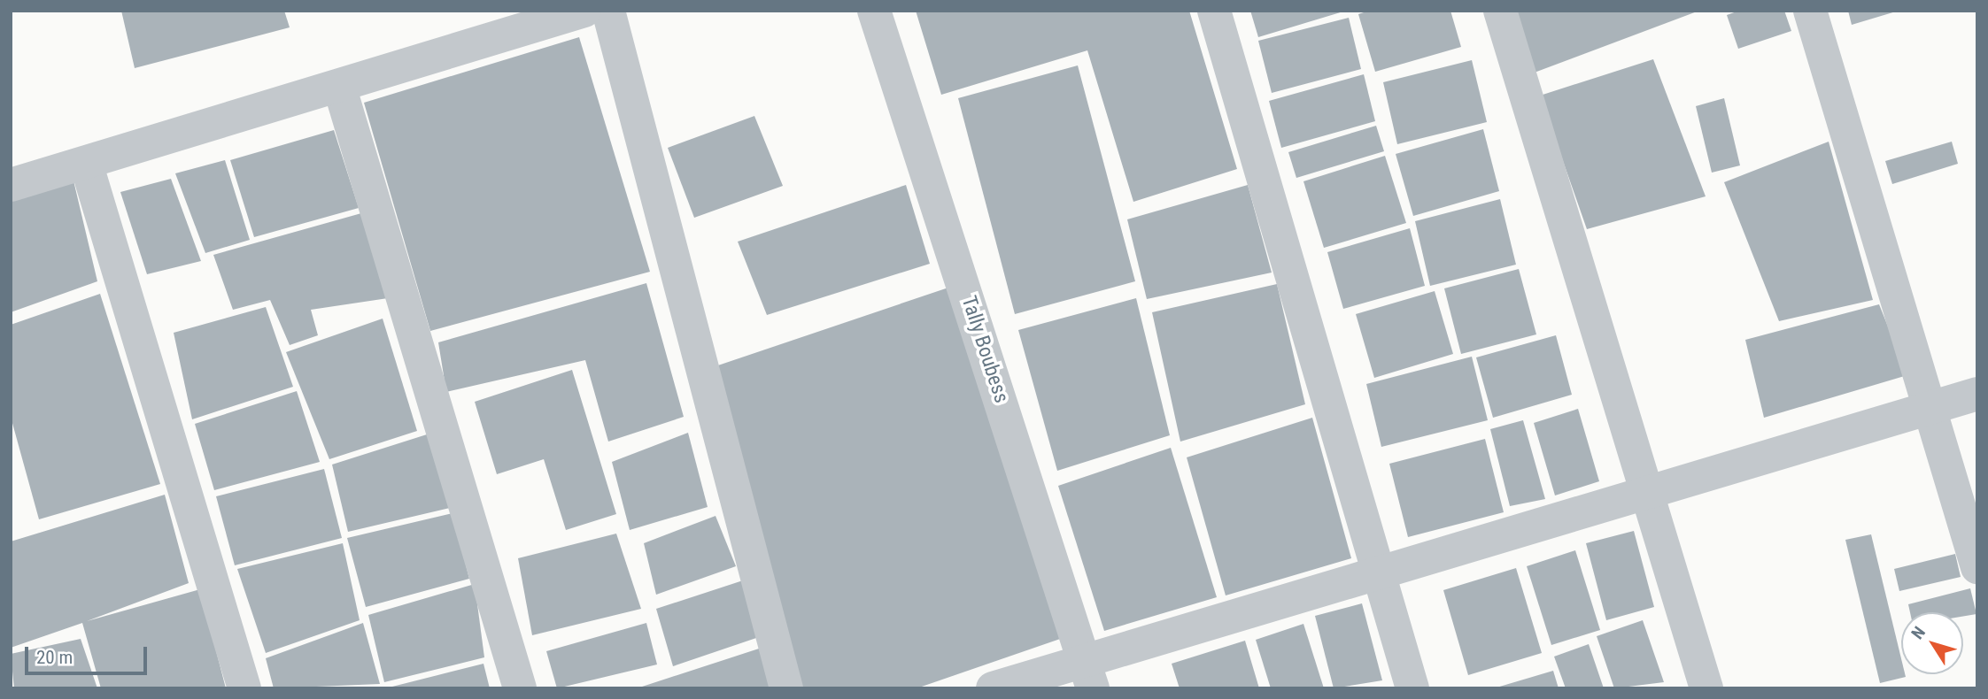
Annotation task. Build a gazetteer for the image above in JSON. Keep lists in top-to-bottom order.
{
  "streets": {
    "street": ["Tally Boubess"]
  },
  "scale_bar": "20 m",
  "north": "top left"
}
